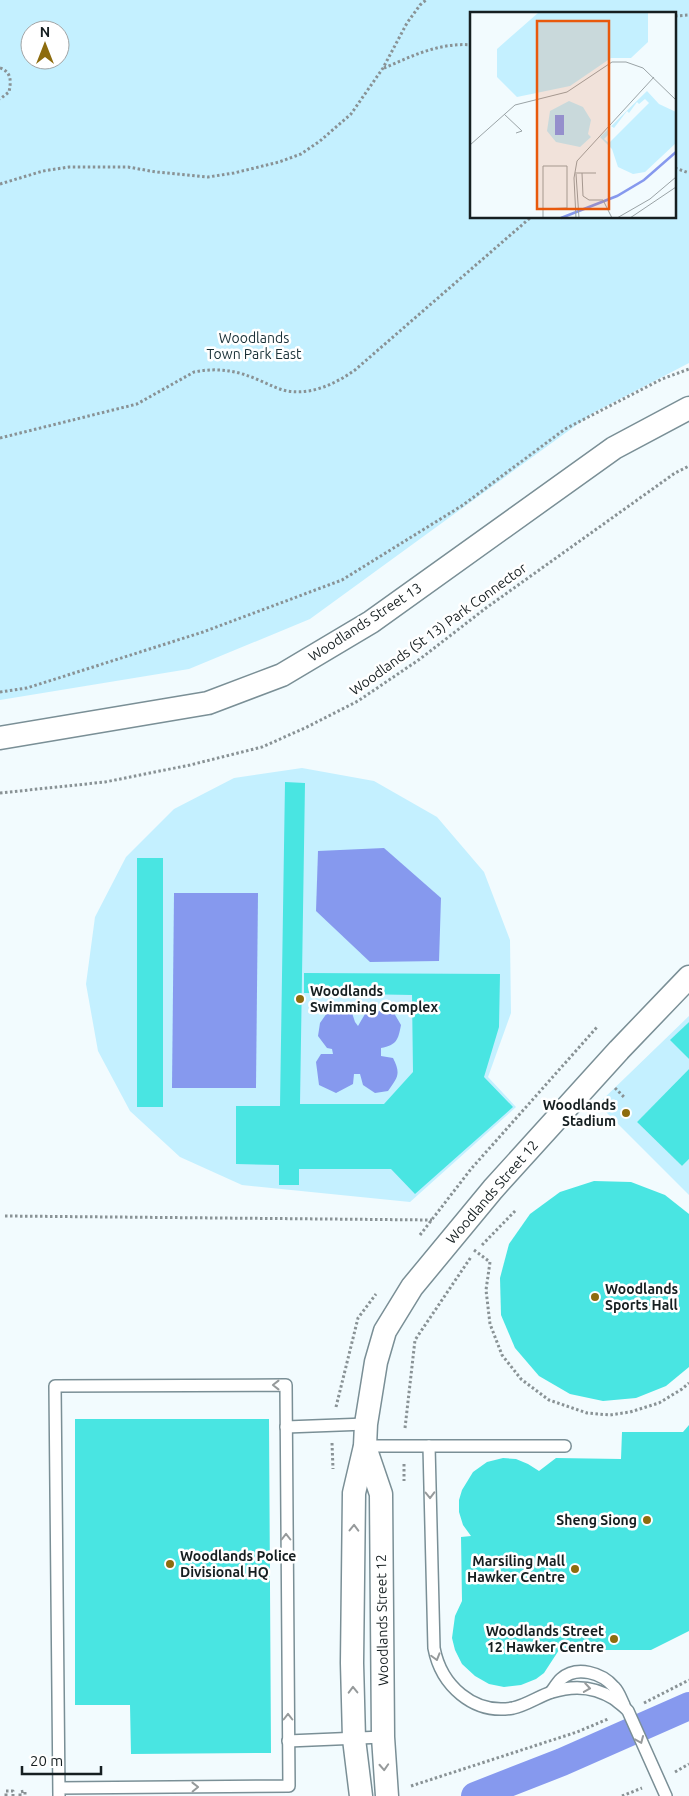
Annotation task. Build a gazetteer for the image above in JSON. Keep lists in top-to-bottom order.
{
  "streets": {
    "street": ["Woodlands Street 13", "Woodlands Street 12"],
    "path": ["Woodlands (St 13) Park Connector"]
  },
  "parks": ["Woodlands Town Park East"],
  "places": [
    "Woodlands Swimming Complex",
    "Woodlands Stadium",
    "Woodlands Sports Hall",
    "Sheng Siong",
    "Woodlands Police Divisional HQ",
    "Marsiling Mall Hawker Centre",
    "Woodlands Street 12 Hawker Centre"
  ],
  "scale_bar": "20 m",
  "north": "top"
}
